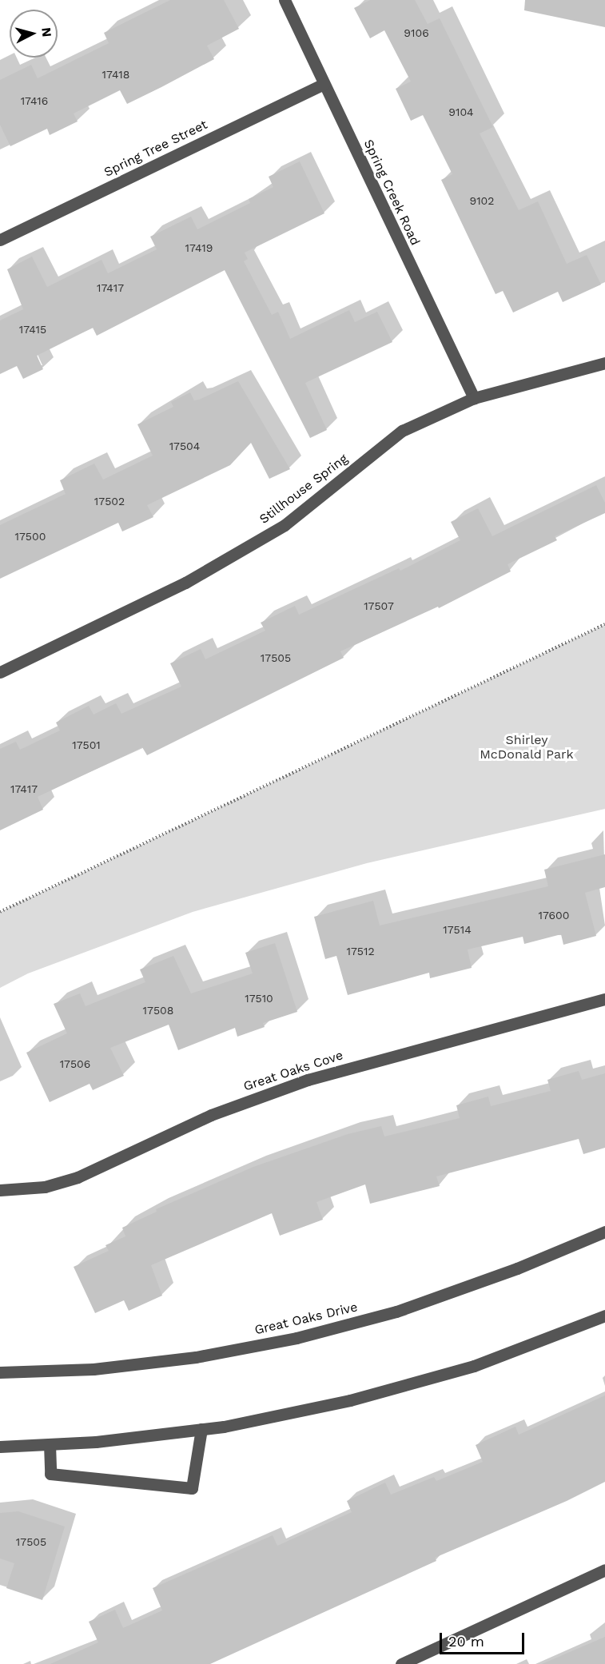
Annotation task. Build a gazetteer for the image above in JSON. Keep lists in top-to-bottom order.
{
  "streets": {
    "street": [
      "Spring Tree Street",
      "Spring Creek Road",
      "Stillhouse Spring",
      "Great Oaks Cove",
      "Great Oaks Drive"
    ]
  },
  "crossings": [
    ["Spring Tree Street", "Spring Creek Road"],
    ["Spring Creek Road", "Stillhouse Spring"]
  ],
  "parks": ["Shirley McDonald Park"],
  "house_numbers": [
    "9106",
    "17418",
    "17416",
    "9104",
    "9102",
    "17419",
    "17417",
    "17415",
    "17504",
    "17502",
    "17500",
    "17507",
    "17505",
    "17501",
    "17417",
    "17600",
    "17514",
    "17512",
    "17510",
    "17508",
    "17506",
    "17505"
  ],
  "scale_bar": "20 m",
  "north": "right"
}
